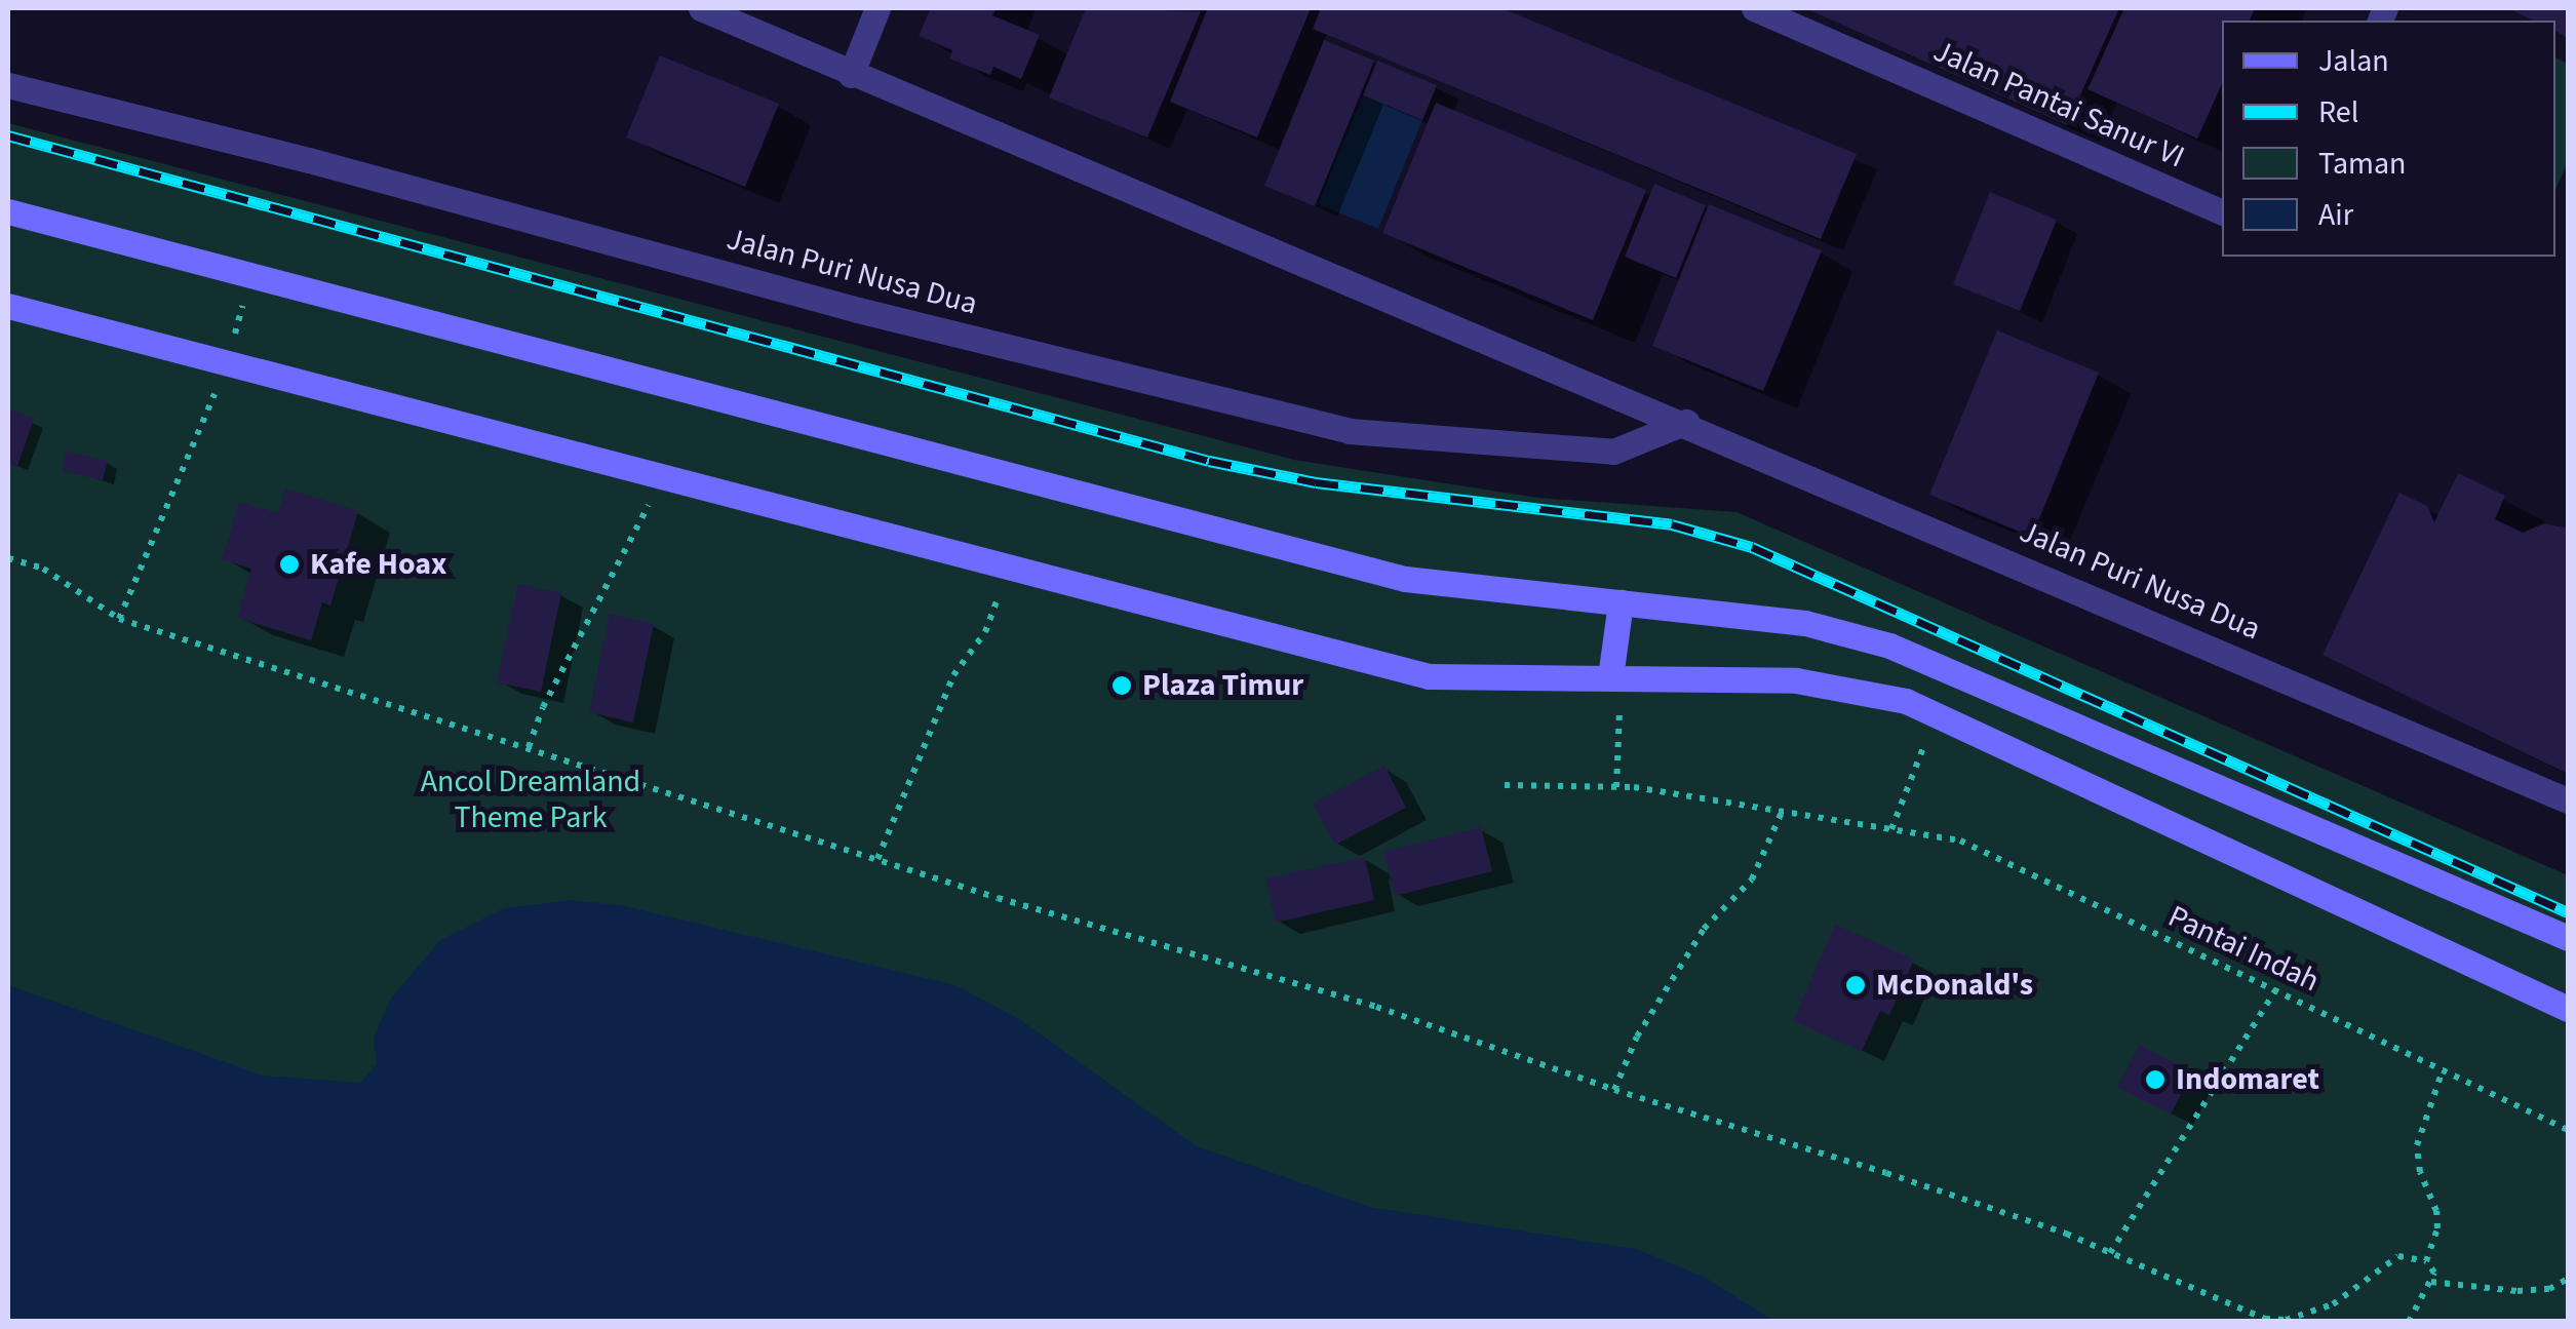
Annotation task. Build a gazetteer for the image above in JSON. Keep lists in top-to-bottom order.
{
  "streets": {
    "street": ["Jalan Pantai Sanur VI", "Jalan Puri Nusa Dua"],
    "path": ["Pantai Indah"]
  },
  "parks": ["Ancol Dreamland Theme Park"],
  "places": [
    "Kafe Hoax",
    "Plaza Timur",
    "McDonald's",
    "Indomaret"
  ],
  "legend": [
    "Jalan",
    "Rel",
    "Taman",
    "Air"
  ]
}
